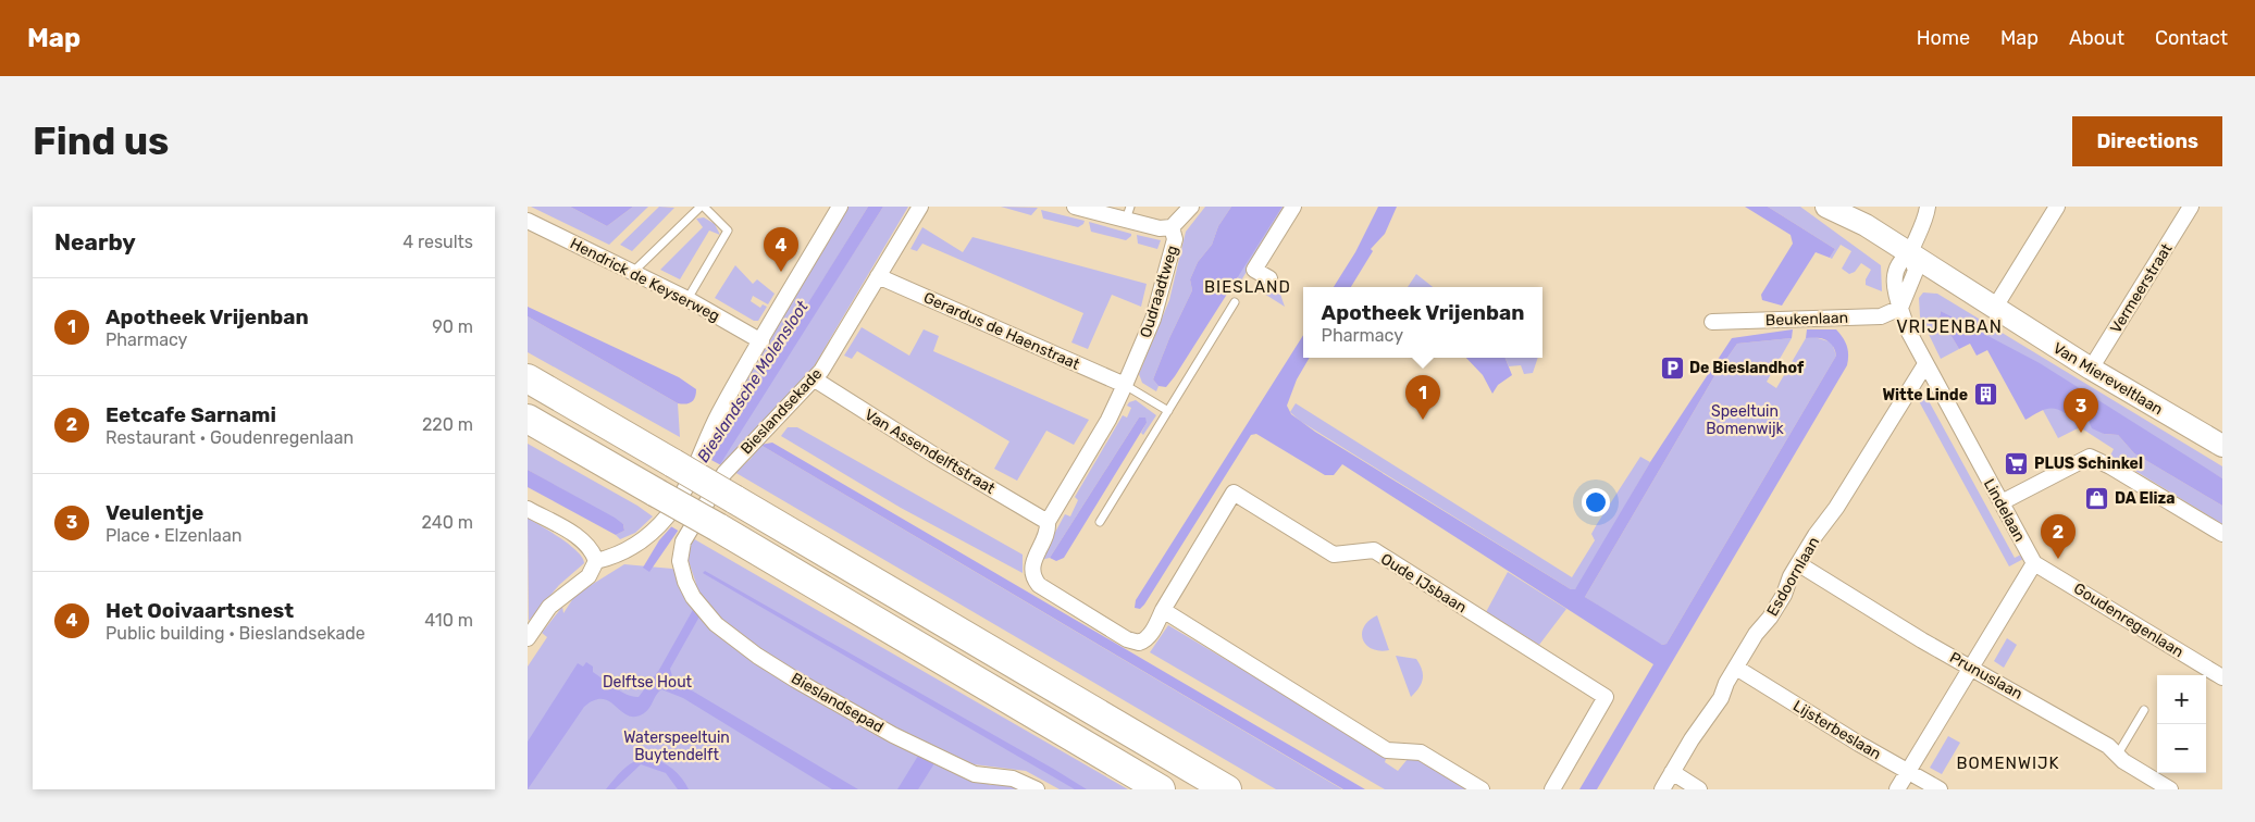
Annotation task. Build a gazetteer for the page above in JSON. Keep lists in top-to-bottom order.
{
  "streets": {
    "main road": ["Van Miereveltlaan"],
    "street": [
      "Hendrick de Keyserweg",
      "Vermeerstraat",
      "Oudraadtweg",
      "Beukenlaan",
      "Gerardus de Haenstraat",
      "Bieslandsekade",
      "Van Assendelftstraat",
      "Lindelaan",
      "Esdoornlaan",
      "Oude IJsbaan",
      "Goudenregenlaan",
      "Prunuslaan",
      "Bieslandsepad",
      "Lijsterbeslaan"
    ]
  },
  "crossings": [
    ["Vermeerstraat", "Van Miereveltlaan"],
    ["Oudraadtweg", "Gerardus de Haenstraat"],
    ["Oudraadtweg", "Van Assendelftstraat"],
    ["Oudraadtweg", "Oude IJsbaan"],
    ["Beukenlaan", "Lindelaan"],
    ["Gerardus de Haenstraat", "Bieslandsekade"],
    ["Van Miereveltlaan", "Lindelaan"],
    ["Bieslandsekade", "Van Assendelftstraat"],
    ["Bieslandsekade", "Bieslandsepad"],
    ["Van Assendelftstraat", "Oude IJsbaan"],
    ["Lindelaan", "Esdoornlaan"],
    ["Lindelaan", "Goudenregenlaan"],
    ["Esdoornlaan", "Prunuslaan"],
    ["Esdoornlaan", "Lijsterbeslaan"]
  ],
  "districts": ["BIESLAND", "VRIJENBAN", "BOMENWIJK"],
  "water": ["Bieslandsche Molensloot"],
  "parks": ["Speeltuin Bomenwijk", "Delftse Hout", "Waterspeeltuin Buytendelft"],
  "places": {
    "parking": ["De Bieslandhof"],
    "building": ["Witte Linde"],
    "supermarket": ["PLUS Schinkel"],
    "shop": ["DA Eliza"]
  },
  "page": {
    "header": "Map",
    "nav": [
      "Home",
      "Map",
      "About",
      "Contact"
    ],
    "buttons": "Directions",
    "title": "Find us",
    "heading": ["Nearby", "4 results"],
    "pins": [
      "4",
      "1",
      "3",
      "2"
    ],
    "list": [
      {
        "mark": "1",
        "name": "Apotheek Vrijenban",
        "note": "Pharmacy",
        "value": "90 m"
      },
      {
        "mark": "2",
        "name": "Eetcafe Sarnami",
        "note": "Restaurant · Goudenregenlaan",
        "value": "220 m"
      },
      {
        "mark": "3",
        "name": "Veulentje",
        "note": "Place · Elzenlaan",
        "value": "240 m"
      },
      {
        "mark": "4",
        "name": "Het Ooivaartsnest",
        "note": "Public building · Bieslandsekade",
        "value": "410 m"
      }
    ],
    "popup": ["Apotheek Vrijenban", "Pharmacy"],
    "map_buttons": ["+", "−"]
  }
}
